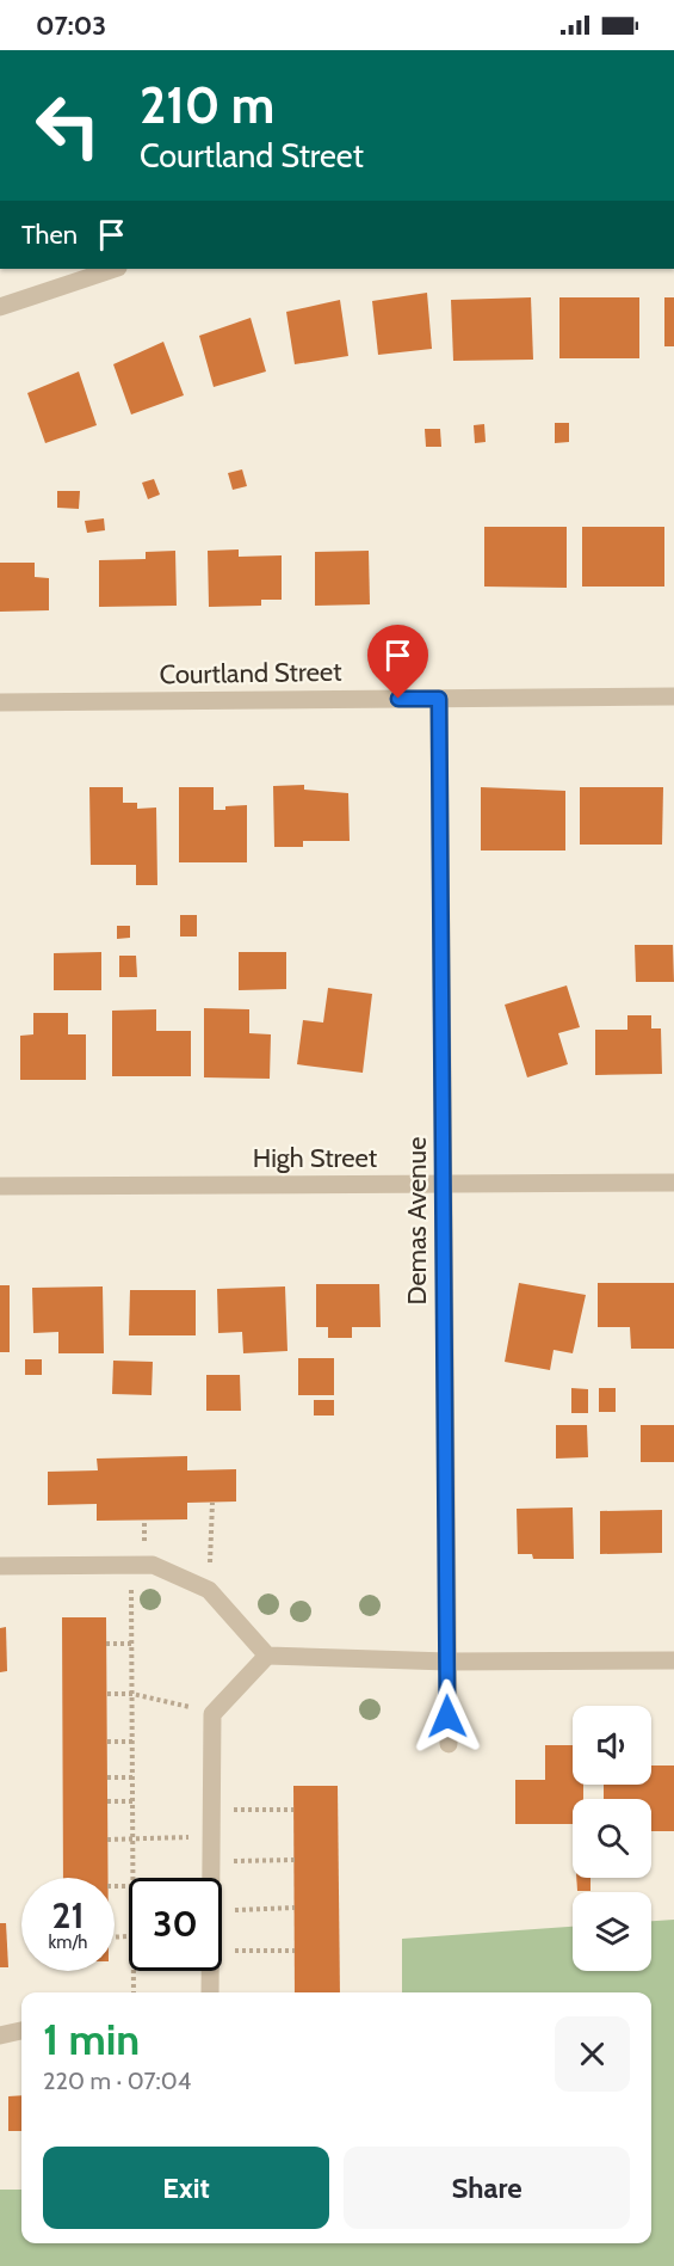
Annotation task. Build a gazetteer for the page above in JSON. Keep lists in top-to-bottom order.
{
  "streets": {
    "street": ["Courtland Street", "High Street", "Demas Avenue"]
  },
  "crossings": [
    ["Courtland Street", "Demas Avenue"],
    ["High Street", "Demas Avenue"]
  ],
  "page": {
    "status": "07:03",
    "turn": ["210 m", "Courtland Street"],
    "then": "Then",
    "speed": "21 km/h",
    "limit": "30",
    "heading": ["1 min", "220 m · 07:04"],
    "buttons": ["Exit", "Share"]
  }
}
